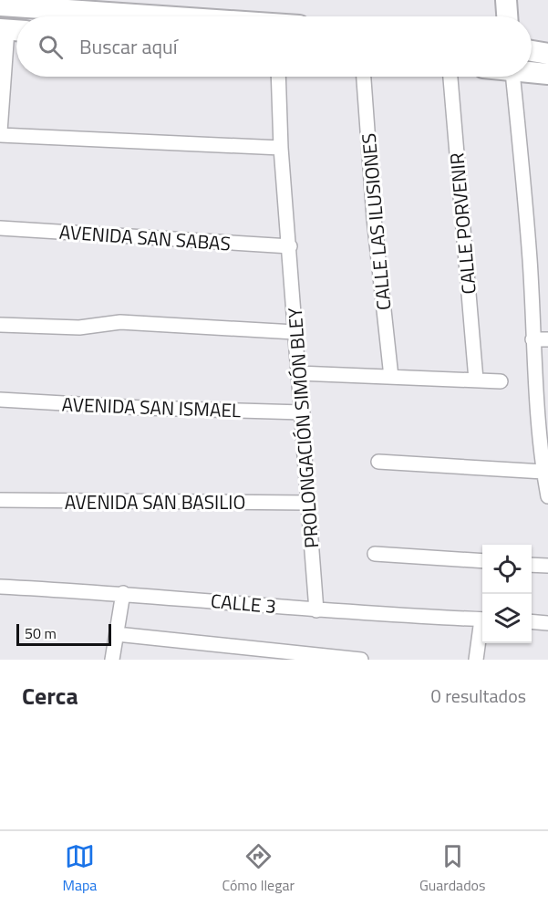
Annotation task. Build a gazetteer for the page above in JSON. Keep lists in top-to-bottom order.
{
  "streets": {
    "street": [
      "CALLE LAS ILUSIONES",
      "CALLE PORVENIR",
      "AVENIDA SAN SABAS",
      "AVENIDA SAN ISMAEL",
      "PROLONGACIÓN SIMÓN BLEY",
      "AVENIDA SAN BASILIO",
      "CALLE 3"
    ]
  },
  "crossings": [
    ["AVENIDA SAN SABAS", "PROLONGACIÓN SIMÓN BLEY"],
    ["AVENIDA SAN ISMAEL", "PROLONGACIÓN SIMÓN BLEY"],
    ["PROLONGACIÓN SIMÓN BLEY", "AVENIDA SAN BASILIO"],
    ["PROLONGACIÓN SIMÓN BLEY", "CALLE 3"]
  ],
  "scale_bar": "50 m",
  "page": {
    "search": "Buscar aquí",
    "scale": "50 m",
    "heading": ["Cerca", "0 resultados"],
    "nav": ["Mapa", "Cómo llegar", "Guardados"]
  }
}
